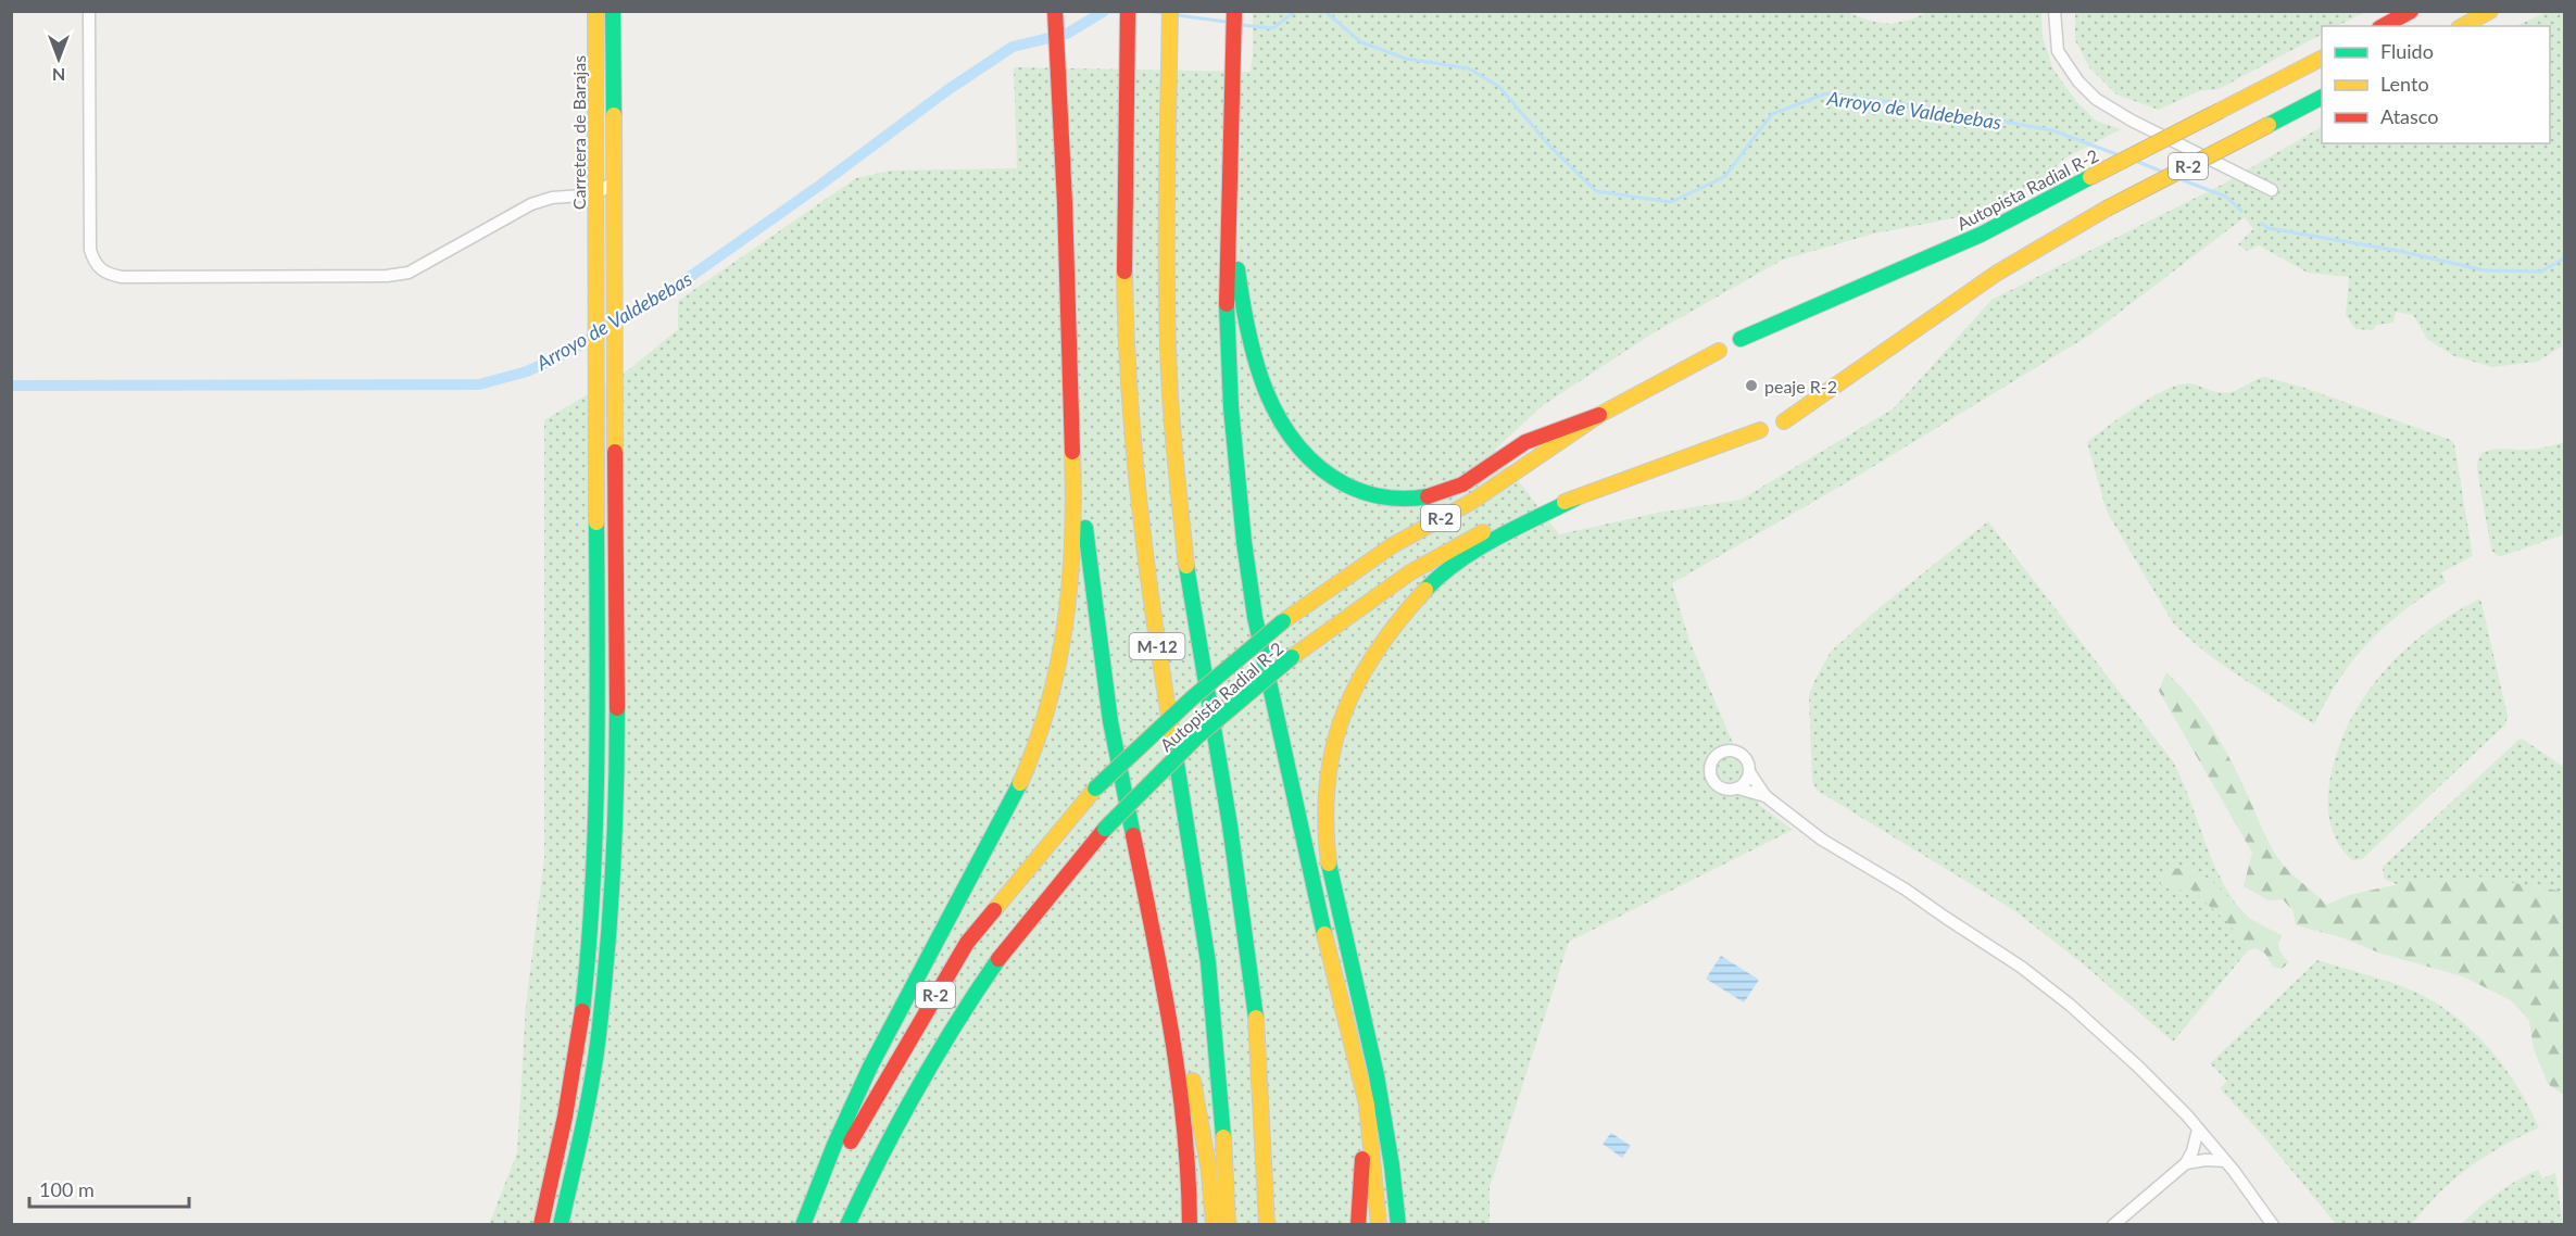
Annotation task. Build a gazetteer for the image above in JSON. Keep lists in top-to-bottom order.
{
  "streets": {
    "main road": [
      "Carretera de Barajas",
      "R-2",
      "Autopista Radial R-2",
      "M-12"
    ]
  },
  "crossings": [
    ["R-2", "Autopista Radial R-2"]
  ],
  "water": ["Arroyo de Valdebebas"],
  "places": ["peaje R-2"],
  "legend": ["Fluido", "Lento", "Atasco"],
  "scale_bar": "100 m",
  "north": "bottom"
}
